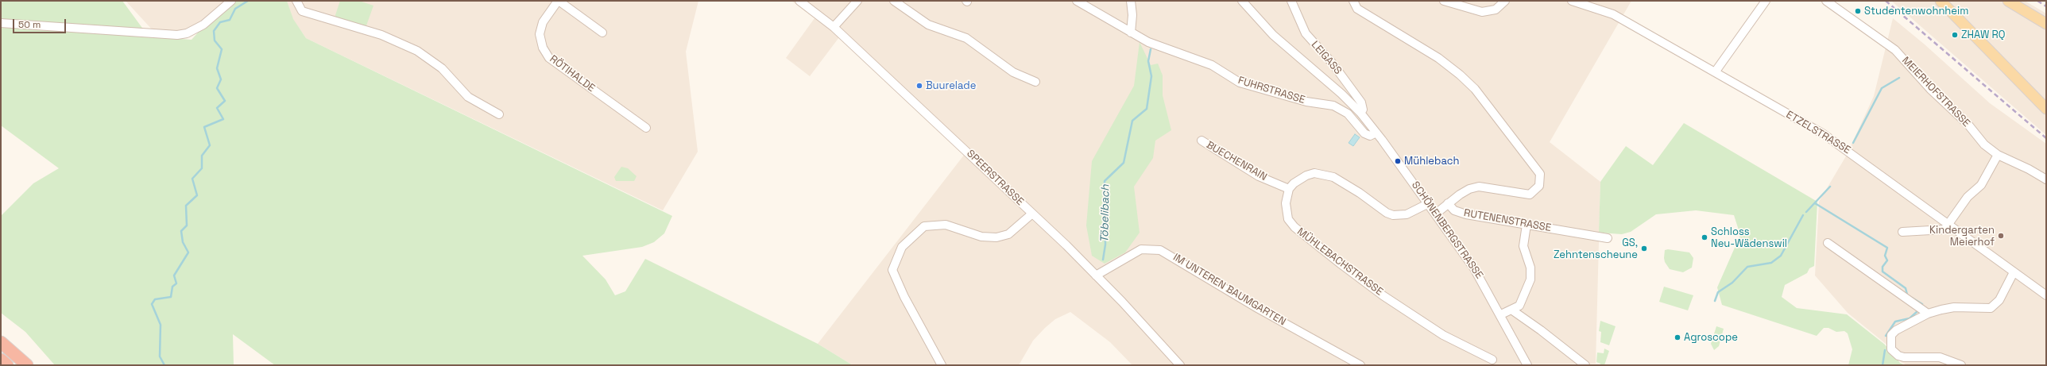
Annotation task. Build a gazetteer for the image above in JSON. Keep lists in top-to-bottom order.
{
  "streets": {
    "street": [
      "LEIGASS",
      "RÖTIHALDE",
      "FUHRSTRASSE",
      "MEIERHOFSTRASSE",
      "ETZELSTRASSE",
      "BUECHENRAIN",
      "SPEERSTRASSE",
      "RUTENENSTRASSE",
      "SCHÖNENBERGSTRASSE",
      "MÜHLEBACHSTRASSE",
      "IM UNTEREN BAUMGARTEN"
    ]
  },
  "crossings": [
    ["LEIGASS", "SCHÖNENBERGSTRASSE"],
    ["FUHRSTRASSE", "SCHÖNENBERGSTRASSE"],
    ["BUECHENRAIN", "MÜHLEBACHSTRASSE"],
    ["SPEERSTRASSE", "IM UNTEREN BAUMGARTEN"]
  ],
  "water": ["Töbelibach"],
  "places": [
    "Studentenwohnheim",
    "ZHAW RQ",
    "Buurelade",
    "Mühlebach",
    "Kindergarten Meierhof",
    "Schloss Neu-Wädenswil",
    "GS, Zehntenscheune",
    "Agroscope"
  ],
  "scale_bar": "50 m"
}
